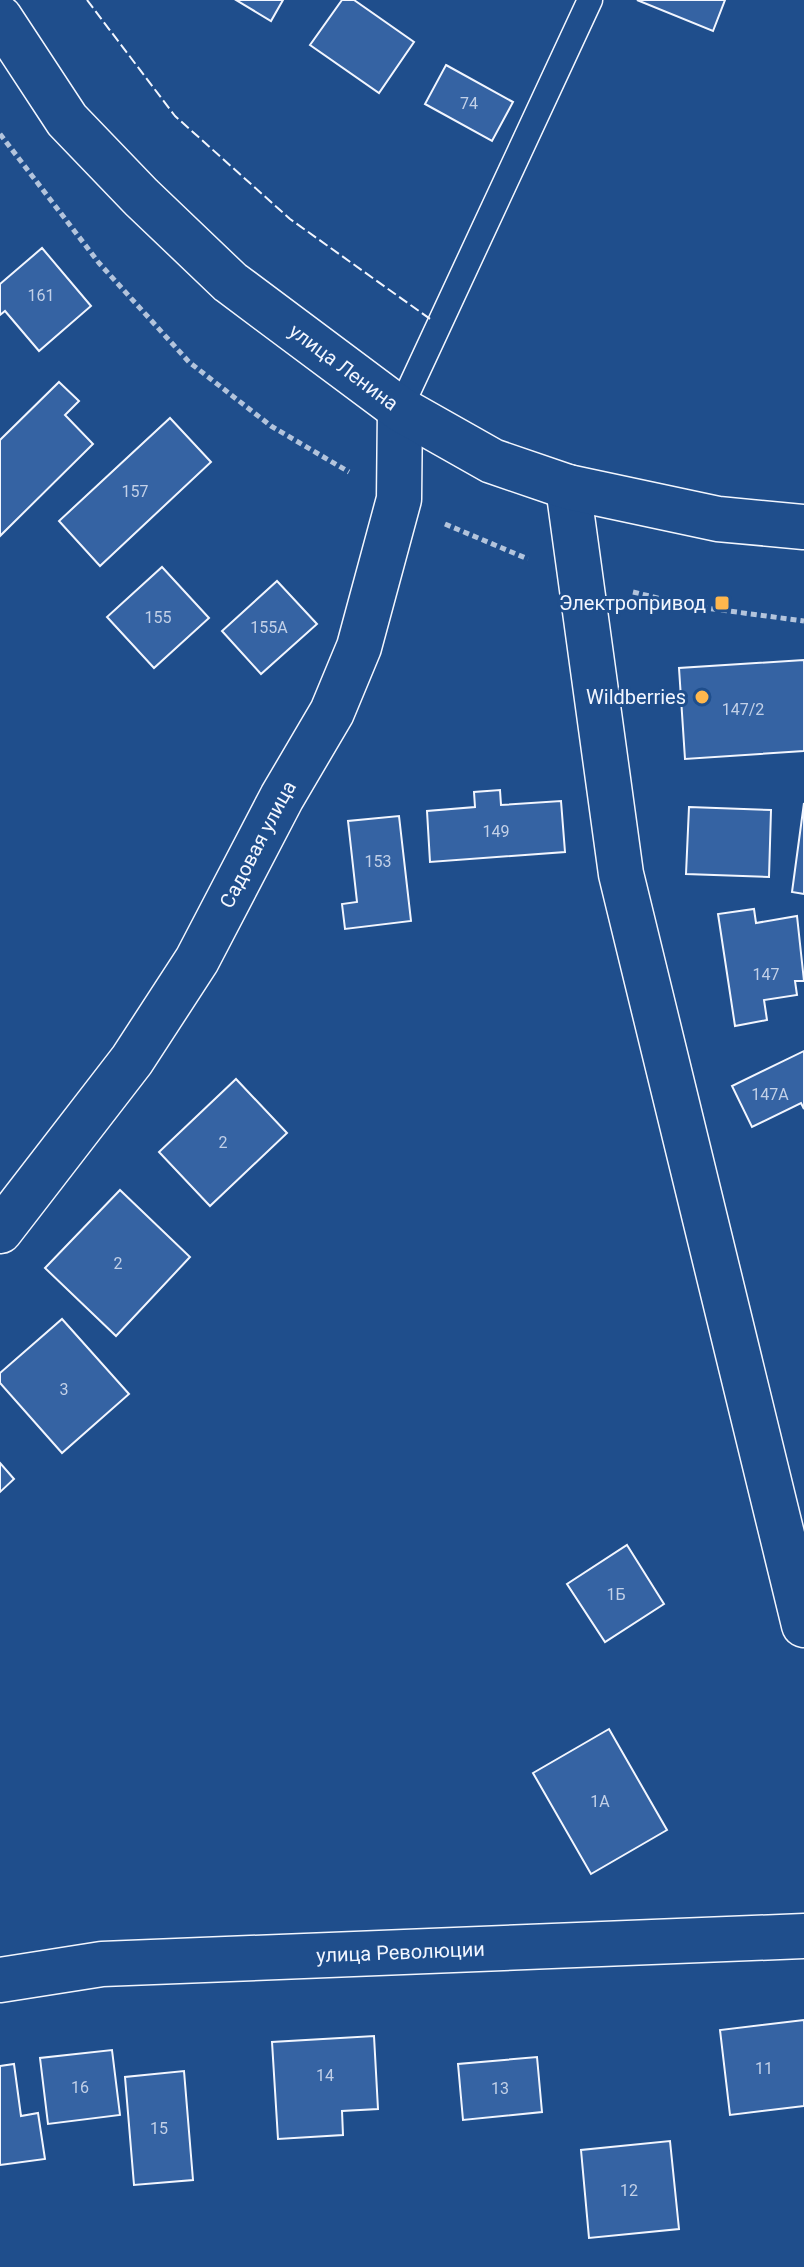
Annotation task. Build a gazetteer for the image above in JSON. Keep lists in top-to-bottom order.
{
  "streets": {
    "street": ["улица Ленина", "Садовая улица", "улица Революции"]
  },
  "crossings": [
    ["улица Ленина", "Садовая улица"]
  ],
  "places": {
    "transit": ["Электропривод"],
    "other": ["Wildberries"]
  },
  "house_numbers": [
    "74",
    "161",
    "157",
    "155",
    "155А",
    "147/2",
    "149",
    "153",
    "147",
    "147А",
    "2",
    "2",
    "3",
    "1Б",
    "1А",
    "11",
    "14",
    "16",
    "13",
    "15",
    "12"
  ]
}
